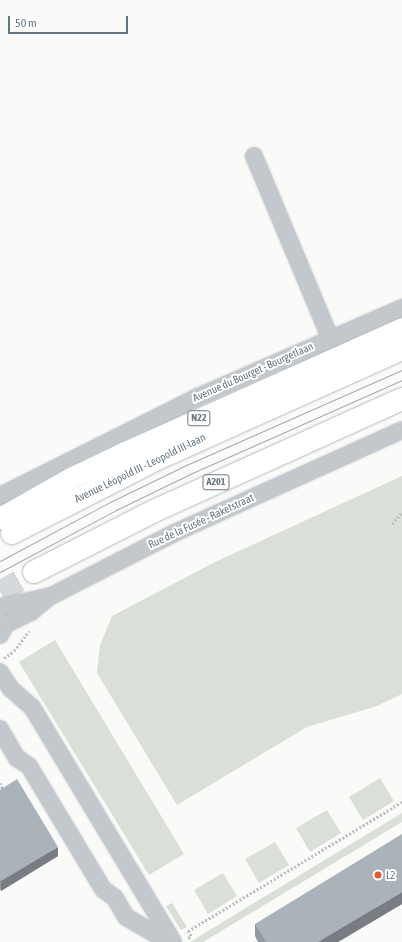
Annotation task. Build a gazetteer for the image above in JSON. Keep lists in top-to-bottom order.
{
  "streets": {
    "highway": ["Avenue Léopold III - Leopold III-laan", "A201"],
    "main road": ["N22"],
    "street": ["Avenue du Bourget - Bourgetlaan", "Rue de la Fusée - Raketstraat"]
  },
  "crossings": [
    ["N22", "Avenue Léopold III - Leopold III-laan"]
  ],
  "places": ["L2"],
  "scale_bar": "50 m"
}
